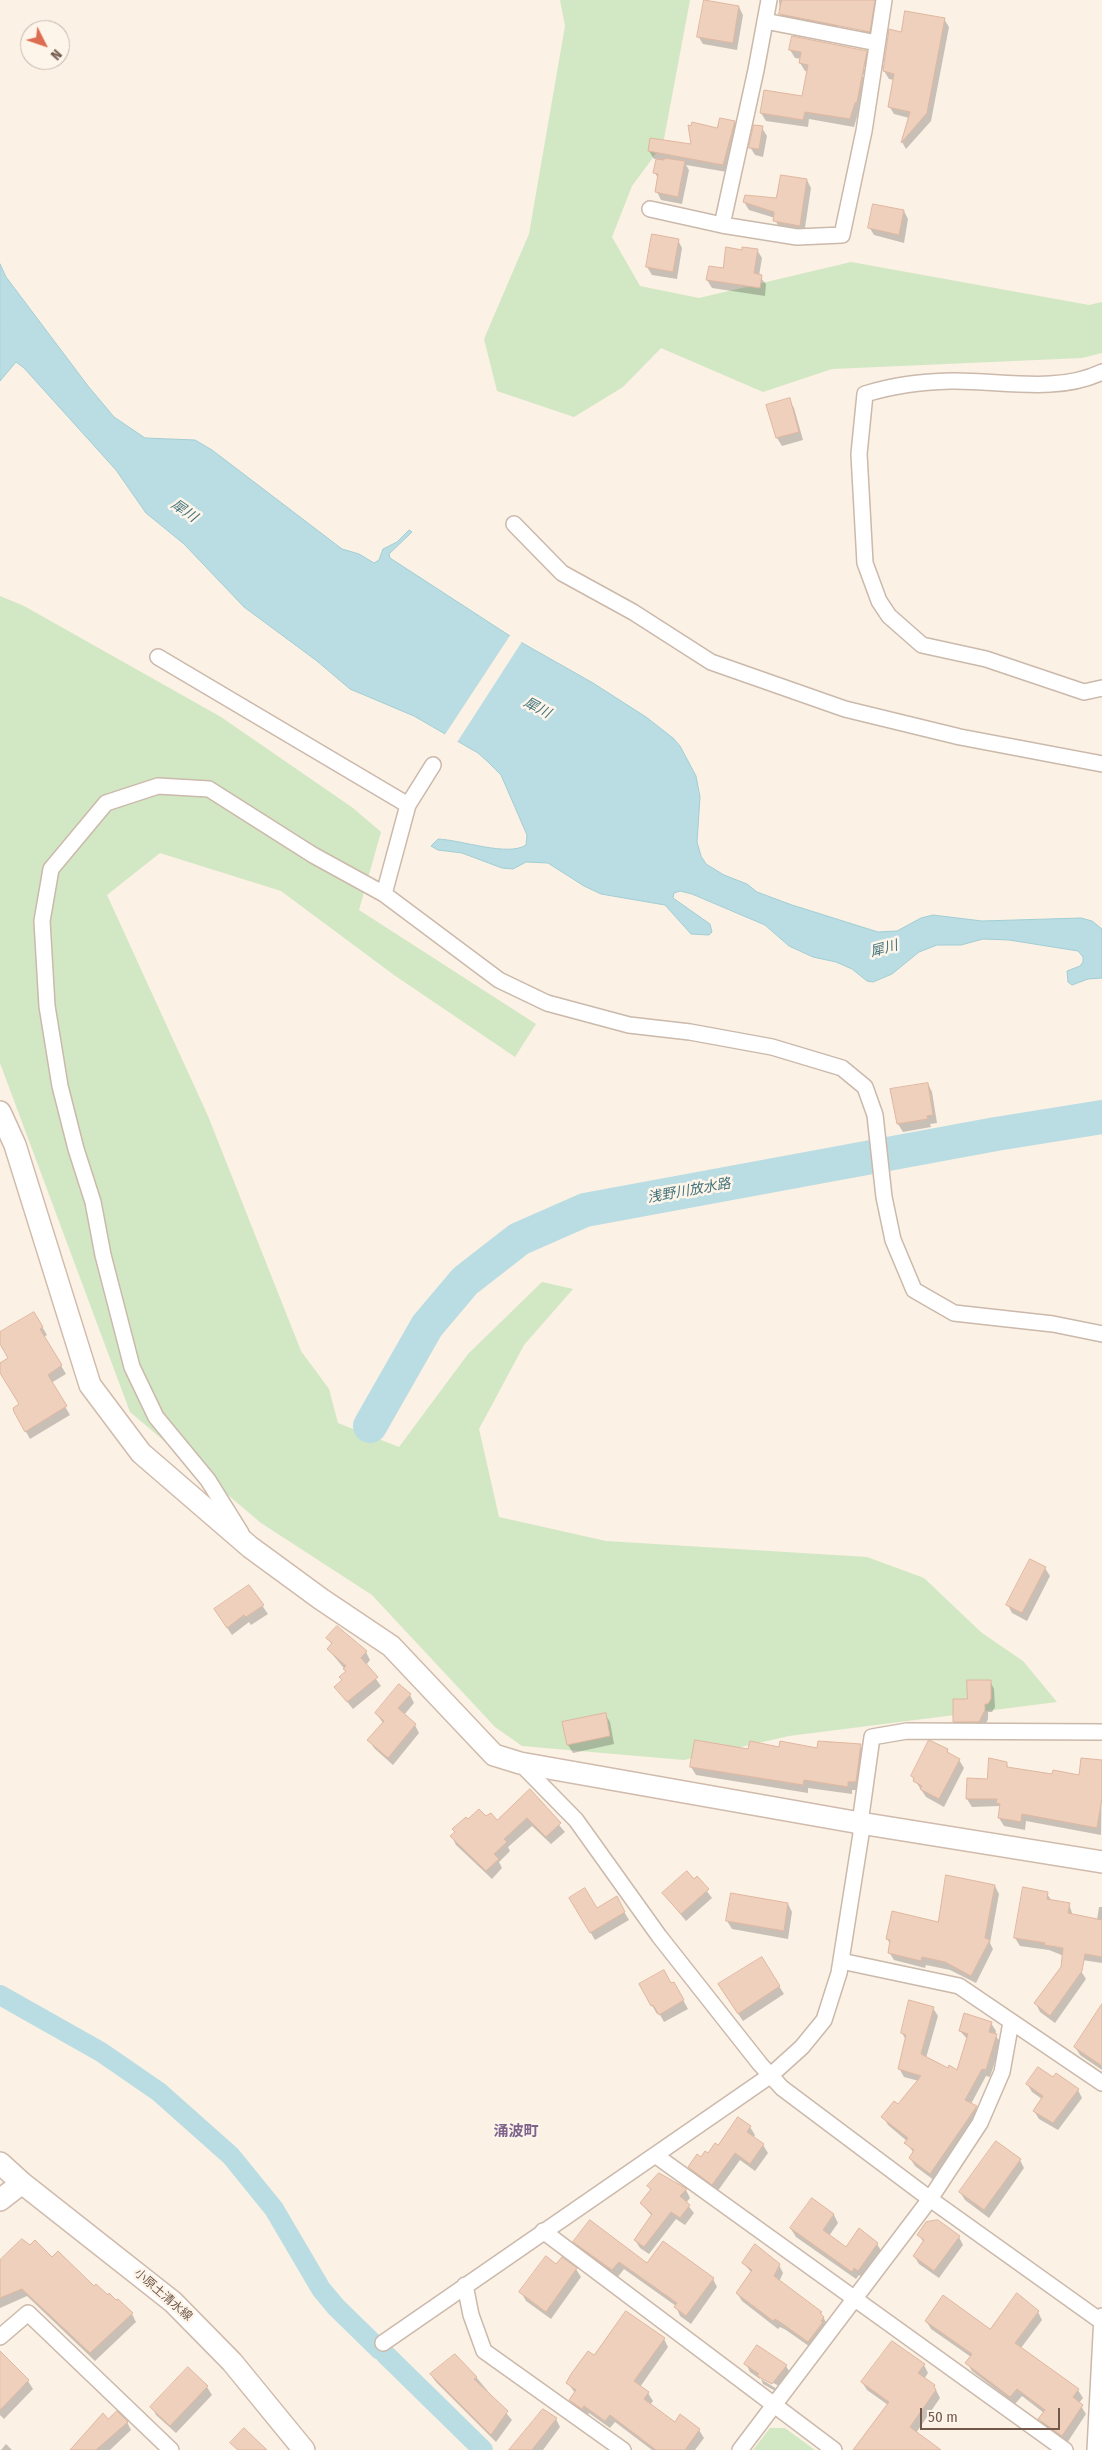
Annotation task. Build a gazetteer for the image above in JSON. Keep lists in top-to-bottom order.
{
  "streets": {
    "street": ["小原土清水線"]
  },
  "districts": ["涌波町"],
  "water": ["犀川", "浅野川放水路"],
  "scale_bar": "50 m",
  "north": "bottom right"
}
